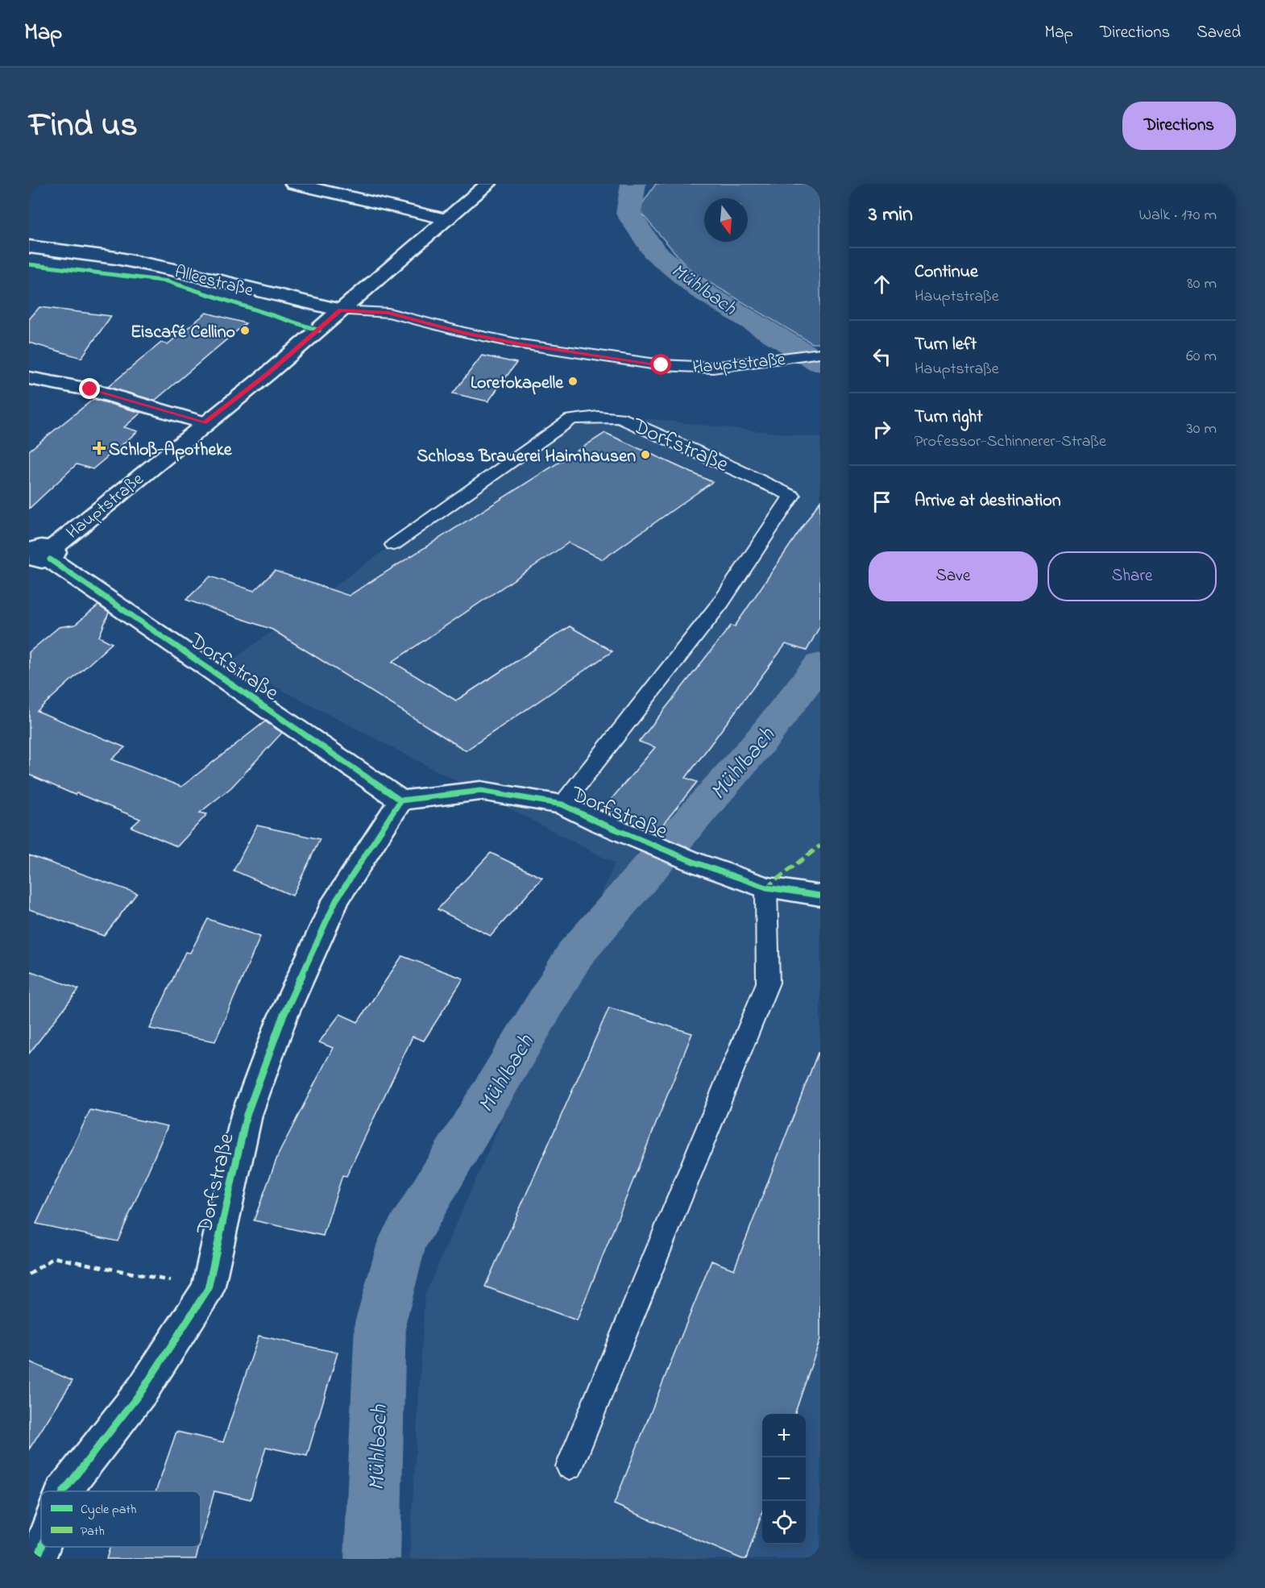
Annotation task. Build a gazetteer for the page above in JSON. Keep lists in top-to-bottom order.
{
  "streets": {
    "street": ["Alleestraße", "Hauptstraße", "Dorfstraße"]
  },
  "crossings": [
    ["Alleestraße", "Hauptstraße"],
    ["Hauptstraße", "Dorfstraße"]
  ],
  "water": ["Mühlbach"],
  "places": {
    "other": ["Eiscafé Cellino", "Loretokapelle", "Schloss Brauerei Haimhausen"],
    "health": ["Schloß-Apotheke"]
  },
  "legend": ["Cycle path", "Path"],
  "north": "bottom",
  "page": {
    "header": "Map",
    "nav": ["Map", "Directions", "Saved"],
    "title": "Find us",
    "buttons": [
      "Directions",
      ["Save", "Share"]
    ],
    "heading": ["3 min", "Walk · 170 m"],
    "list": [
      ["Continue", "Hauptstraße", "80 m"],
      ["Turn left", "Hauptstraße", "60 m"],
      ["Turn right", "Professor-Schinnerer-Straße", "30 m"],
      "Arrive at destination"
    ],
    "map_buttons": ["+", "−"]
  }
}
